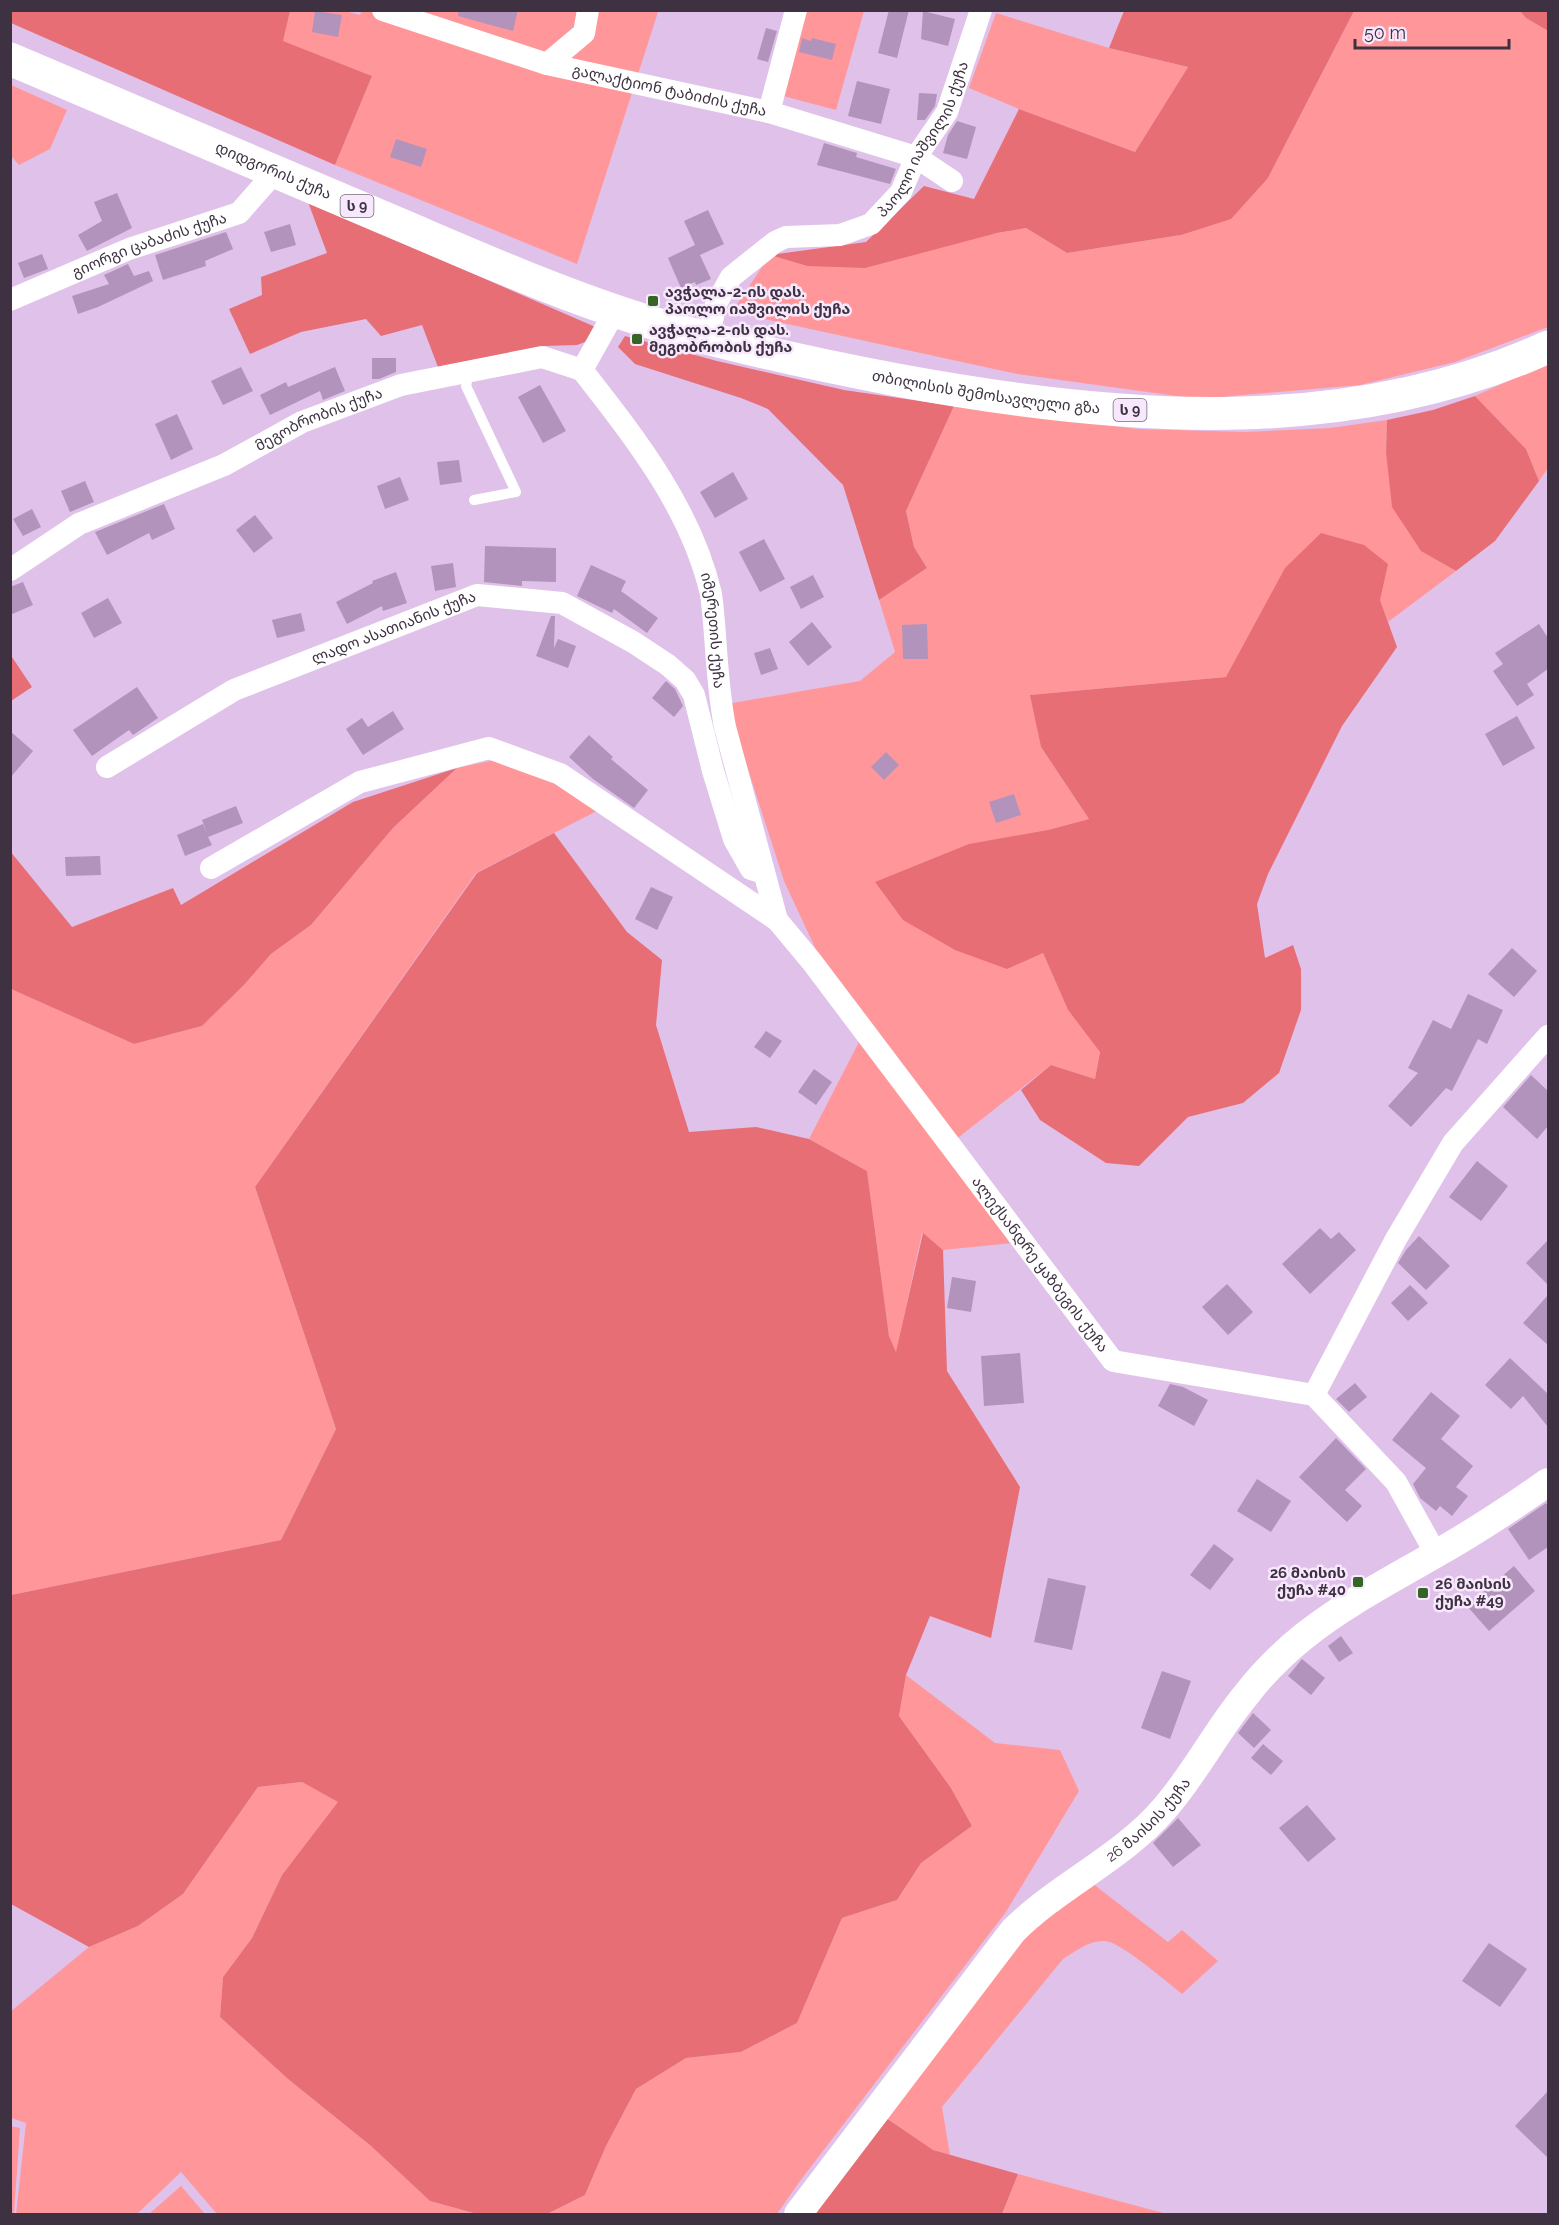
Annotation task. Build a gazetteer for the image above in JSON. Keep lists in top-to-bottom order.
{
  "streets": {
    "highway": ["დიდგორის ქუჩა", "ს 9", "თბილისის შემოსავლელი გზა"],
    "street": [
      "გალაქტიონ ტაბიძის ქუჩა",
      "პაოლო იაშვილის ქუჩა",
      "გიორგი ცაბაძის ქუჩა",
      "მეგობრობის ქუჩა",
      "ლადო ასათიანის ქუჩა",
      "იმერეთის ქუჩა",
      "ალექსანდრე ყაზბეგის ქუჩა",
      "26 მაისის ქუჩა"
    ]
  },
  "crossings": [
    ["გალაქტიონ ტაბიძის ქუჩა", "პაოლო იაშვილის ქუჩა"],
    ["პაოლო იაშვილის ქუჩა", "დიდგორის ქუჩა"],
    ["პაოლო იაშვილის ქუჩა", "თბილისის შემოსავლელი გზა"],
    ["დიდგორის ქუჩა", "გიორგი ცაბაძის ქუჩა"],
    ["დიდგორის ქუჩა", "თბილისის შემოსავლელი გზა"],
    ["მეგობრობის ქუჩა", "იმერეთის ქუჩა"],
    ["ლადო ასათიანის ქუჩა", "იმერეთის ქუჩა"],
    ["იმერეთის ქუჩა", "ალექსანდრე ყაზბეგის ქუჩა"]
  ],
  "places": {
    "transit": [
      "ავჭალა-2-ის დას. პაოლო იაშვილის ქუჩა",
      "ავჭალა-2-ის დას. მეგობრობის ქუჩა",
      "26 მაისის ქუჩა #40",
      "26 მაისის ქუჩა #49"
    ]
  },
  "scale_bar": "50 m"
}
